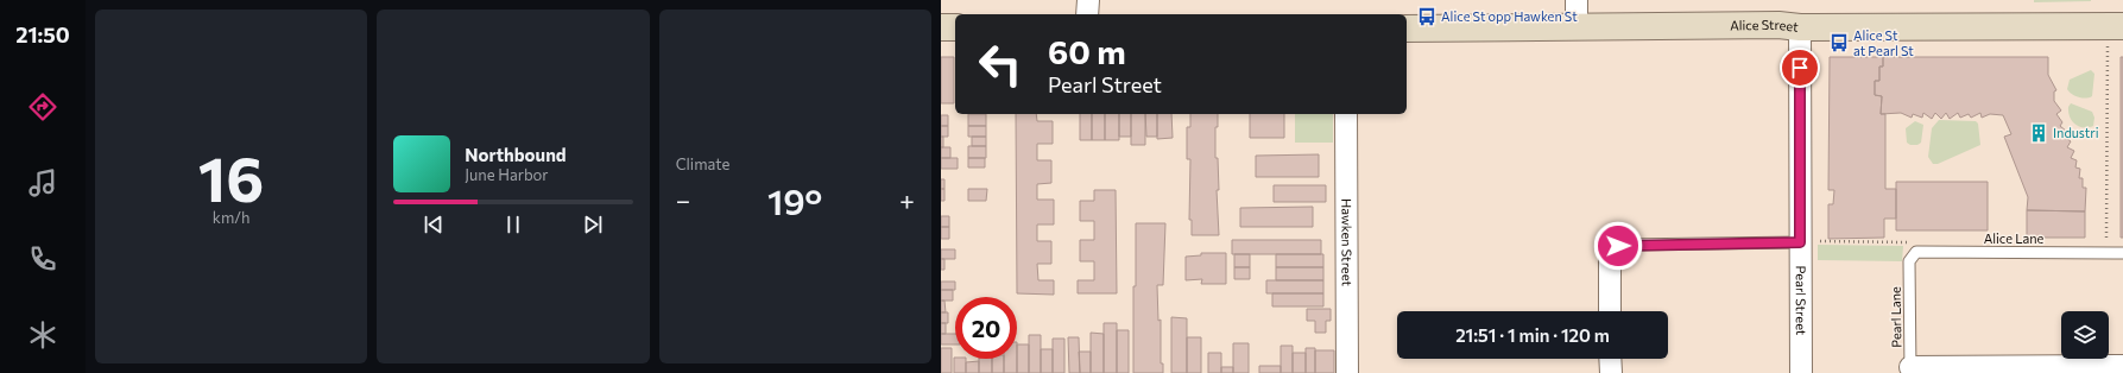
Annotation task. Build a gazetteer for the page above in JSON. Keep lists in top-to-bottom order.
{
  "streets": {
    "street": ["Alice Street", "Hawken Street", "Pearl Street"],
    "lane": ["Alice Lane", "Pearl Lane"]
  },
  "crossings": [
    ["Alice Street", "Pearl Street"],
    ["Alice Lane", "Pearl Lane"]
  ],
  "places": {
    "bus stop": ["Alice St opp Hawken St", "Alice St at Pearl St"],
    "building": ["Industri"]
  },
  "page": {
    "tabs": "21:50",
    "tile": [
      ["16", "km/h"],
      "Climate"
    ],
    "turn": ["60 m", "Pearl Street"],
    "song": ["Northbound", "June Harbor"],
    "heat": ["−", "19°", "+"],
    "limit": "20",
    "trip": "21:51 · 1 min · 120 m"
  }
}
